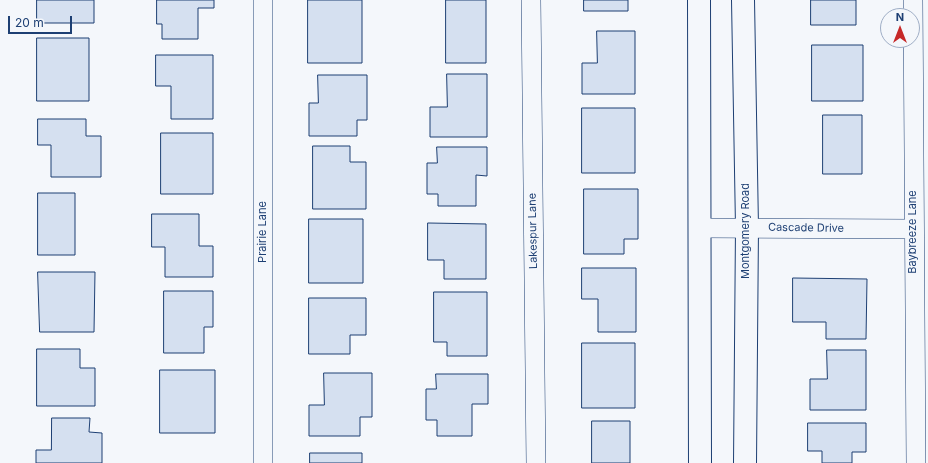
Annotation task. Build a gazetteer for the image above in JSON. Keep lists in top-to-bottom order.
{
  "streets": {
    "main road": ["Montgomery Road"],
    "street": [
      "Cascade Drive",
      "Lakespur Lane",
      "Prairie Lane",
      "Baybreeze Lane"
    ]
  },
  "crossings": [
    ["Cascade Drive", "Montgomery Road"],
    ["Cascade Drive", "Baybreeze Lane"]
  ],
  "scale_bar": "20 m",
  "north": "top"
}
